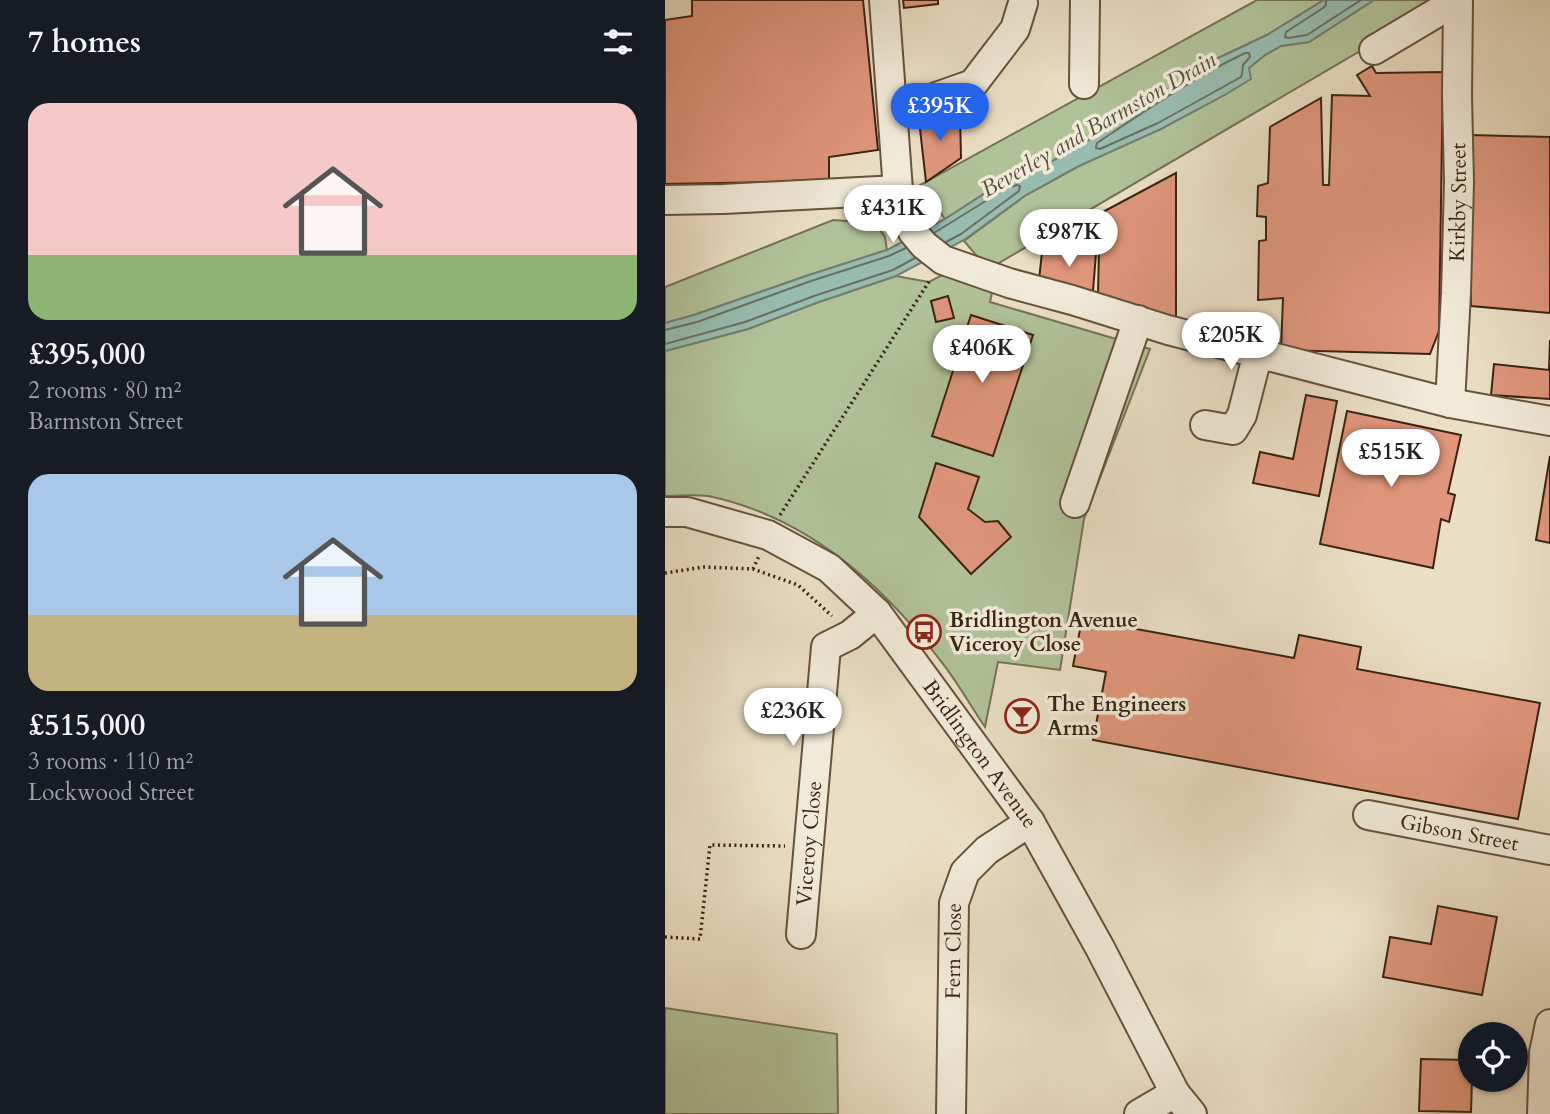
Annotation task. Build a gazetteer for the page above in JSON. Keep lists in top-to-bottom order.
{
  "streets": {
    "street": [
      "Kirkby Street",
      "Bridlington Avenue",
      "Gibson Street",
      "Viceroy Close",
      "Fern Close"
    ]
  },
  "crossings": [
    ["Bridlington Avenue", "Viceroy Close"],
    ["Bridlington Avenue", "Fern Close"]
  ],
  "water": ["Beverley and Barmston Drain"],
  "places": {
    "bus stop": ["Bridlington Avenue Viceroy Close"],
    "bar": ["The Engineers Arms"]
  },
  "page": {
    "heading": "7 homes",
    "price": [
      "£395K",
      "£431K",
      "£987K",
      "£205K",
      "£406K",
      "£515K",
      "£236K"
    ],
    "list": [
      {
        "name": "£395,000",
        "note": "2 rooms · 80 m² · Barmston Street"
      },
      {
        "name": "£515,000",
        "note": "3 rooms · 110 m² · Lockwood Street"
      }
    ]
  }
}
